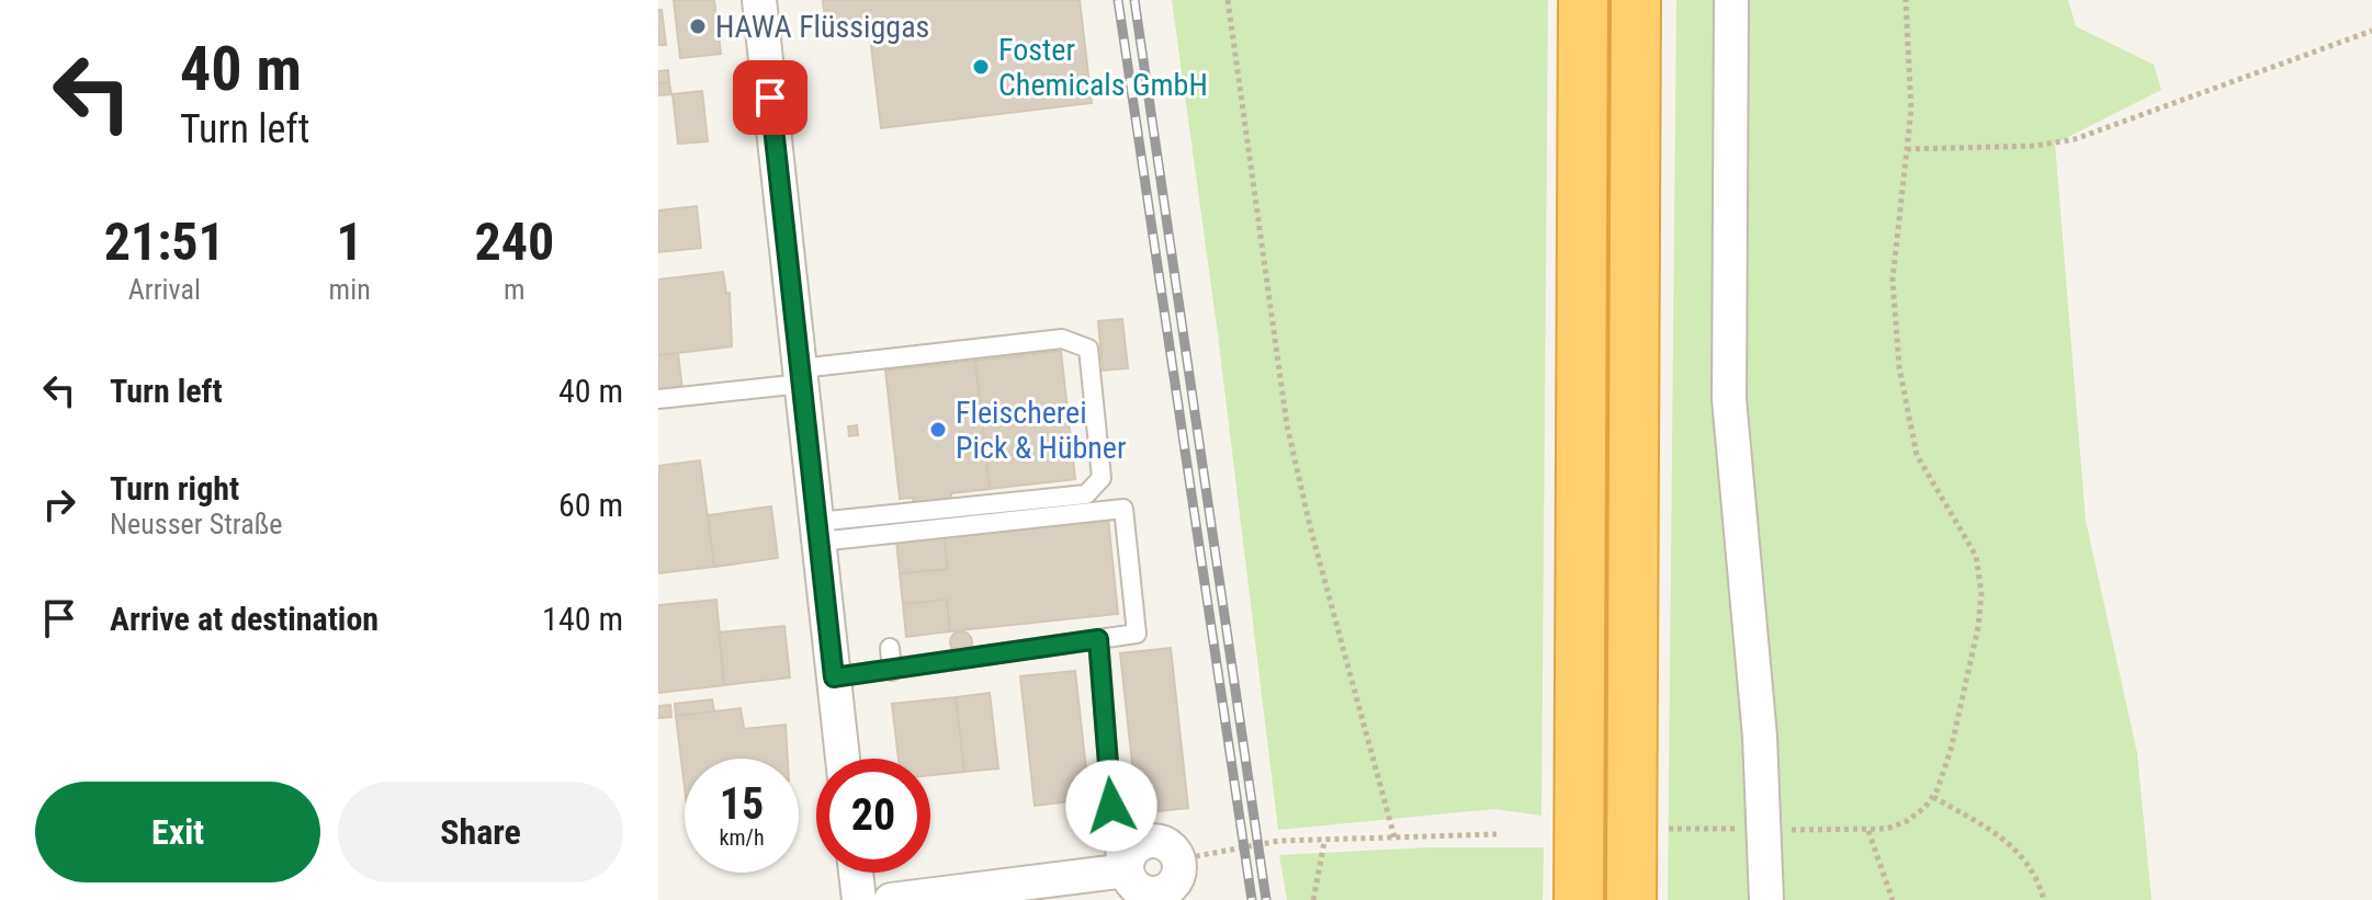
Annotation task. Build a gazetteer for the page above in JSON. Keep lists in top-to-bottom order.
{
  "places": ["HAWA Flüssiggas", "Foster Chemicals GmbH", "Fleischerei Pick & Hübner"],
  "page": {
    "turn": ["40 m", "Turn left"],
    "eta": [
      "21:51",
      "Arrival",
      "1",
      "min",
      "240",
      "m"
    ],
    "list": [
      {
        "name": "Turn left",
        "value": "40 m"
      },
      {
        "name": "Turn right",
        "note": "Neusser Straße",
        "value": "60 m"
      },
      {
        "name": "Arrive at destination",
        "value": "140 m"
      }
    ],
    "speed": "15 km/h",
    "limit": "20",
    "buttons": ["Exit", "Share"]
  }
}
